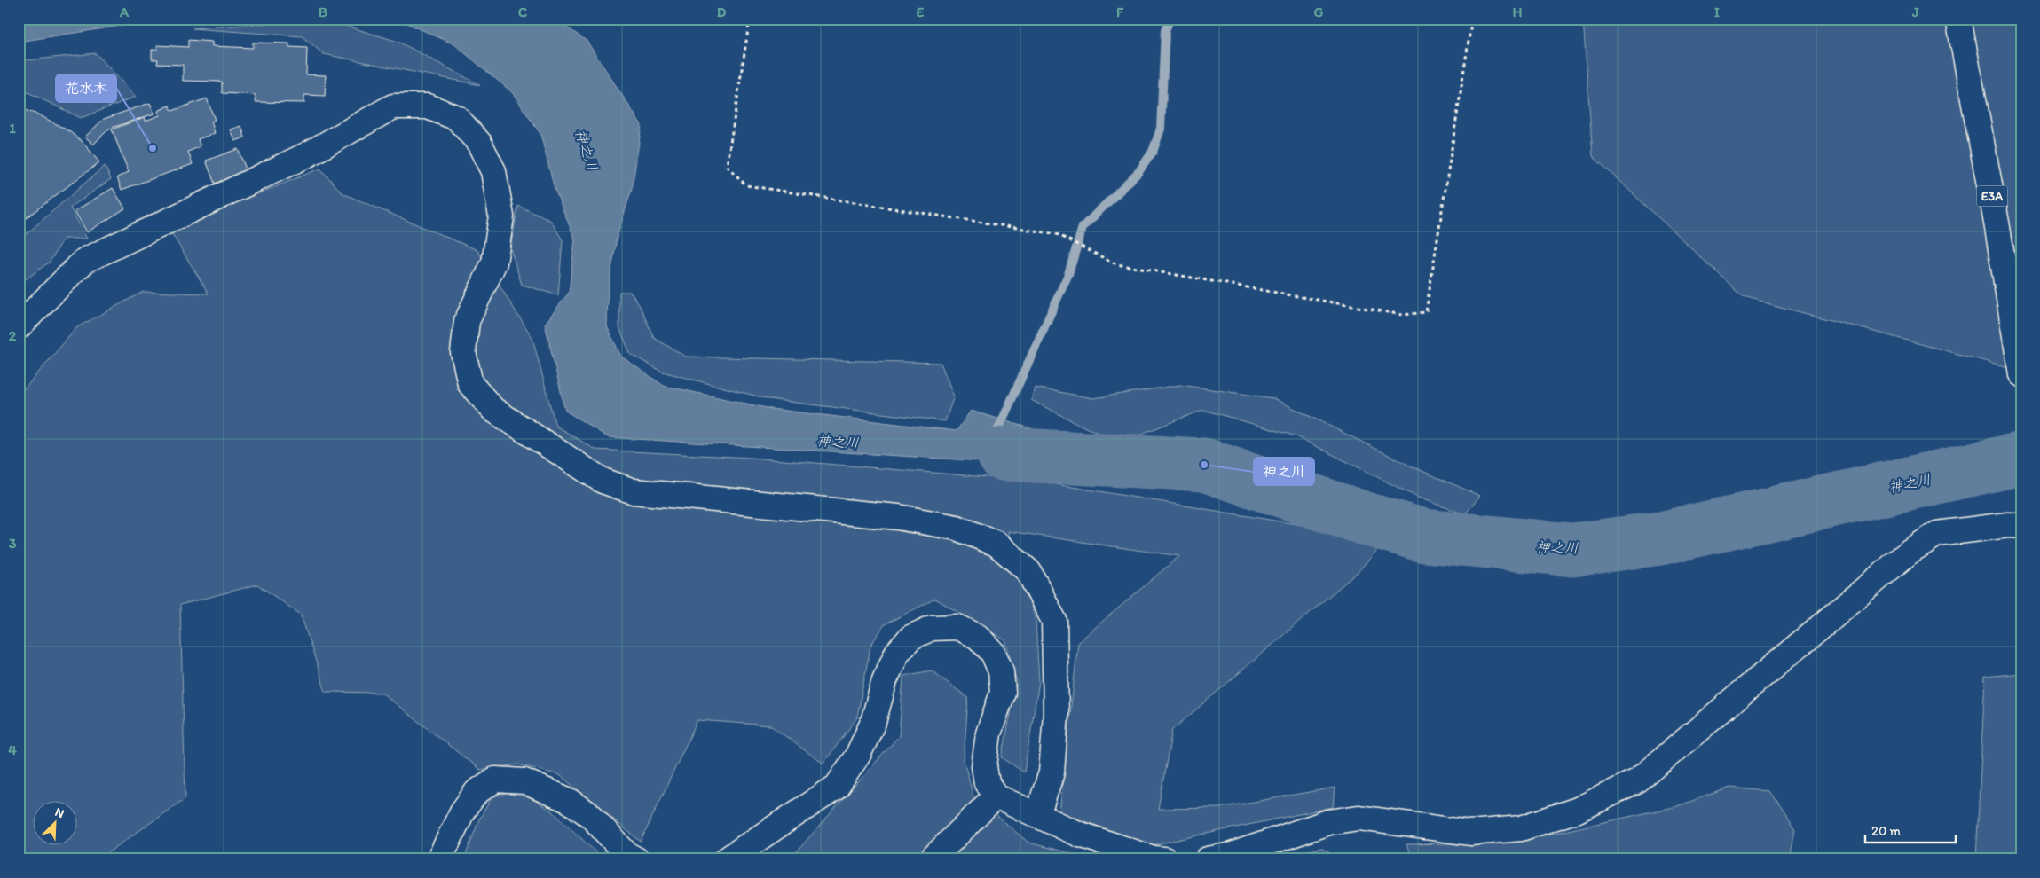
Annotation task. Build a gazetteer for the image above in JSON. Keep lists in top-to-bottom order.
{
  "streets": {
    "main road": ["E3A"]
  },
  "water": ["神之川"],
  "places": ["花水木", "神之川"],
  "scale_bar": "20 m",
  "north": "top right",
  "grid": {
    "columns": [
      "A",
      "B",
      "C",
      "D",
      "E",
      "F",
      "G",
      "H",
      "I",
      "J"
    ],
    "rows": [
      "1",
      "2",
      "3",
      "4"
    ]
  }
}
